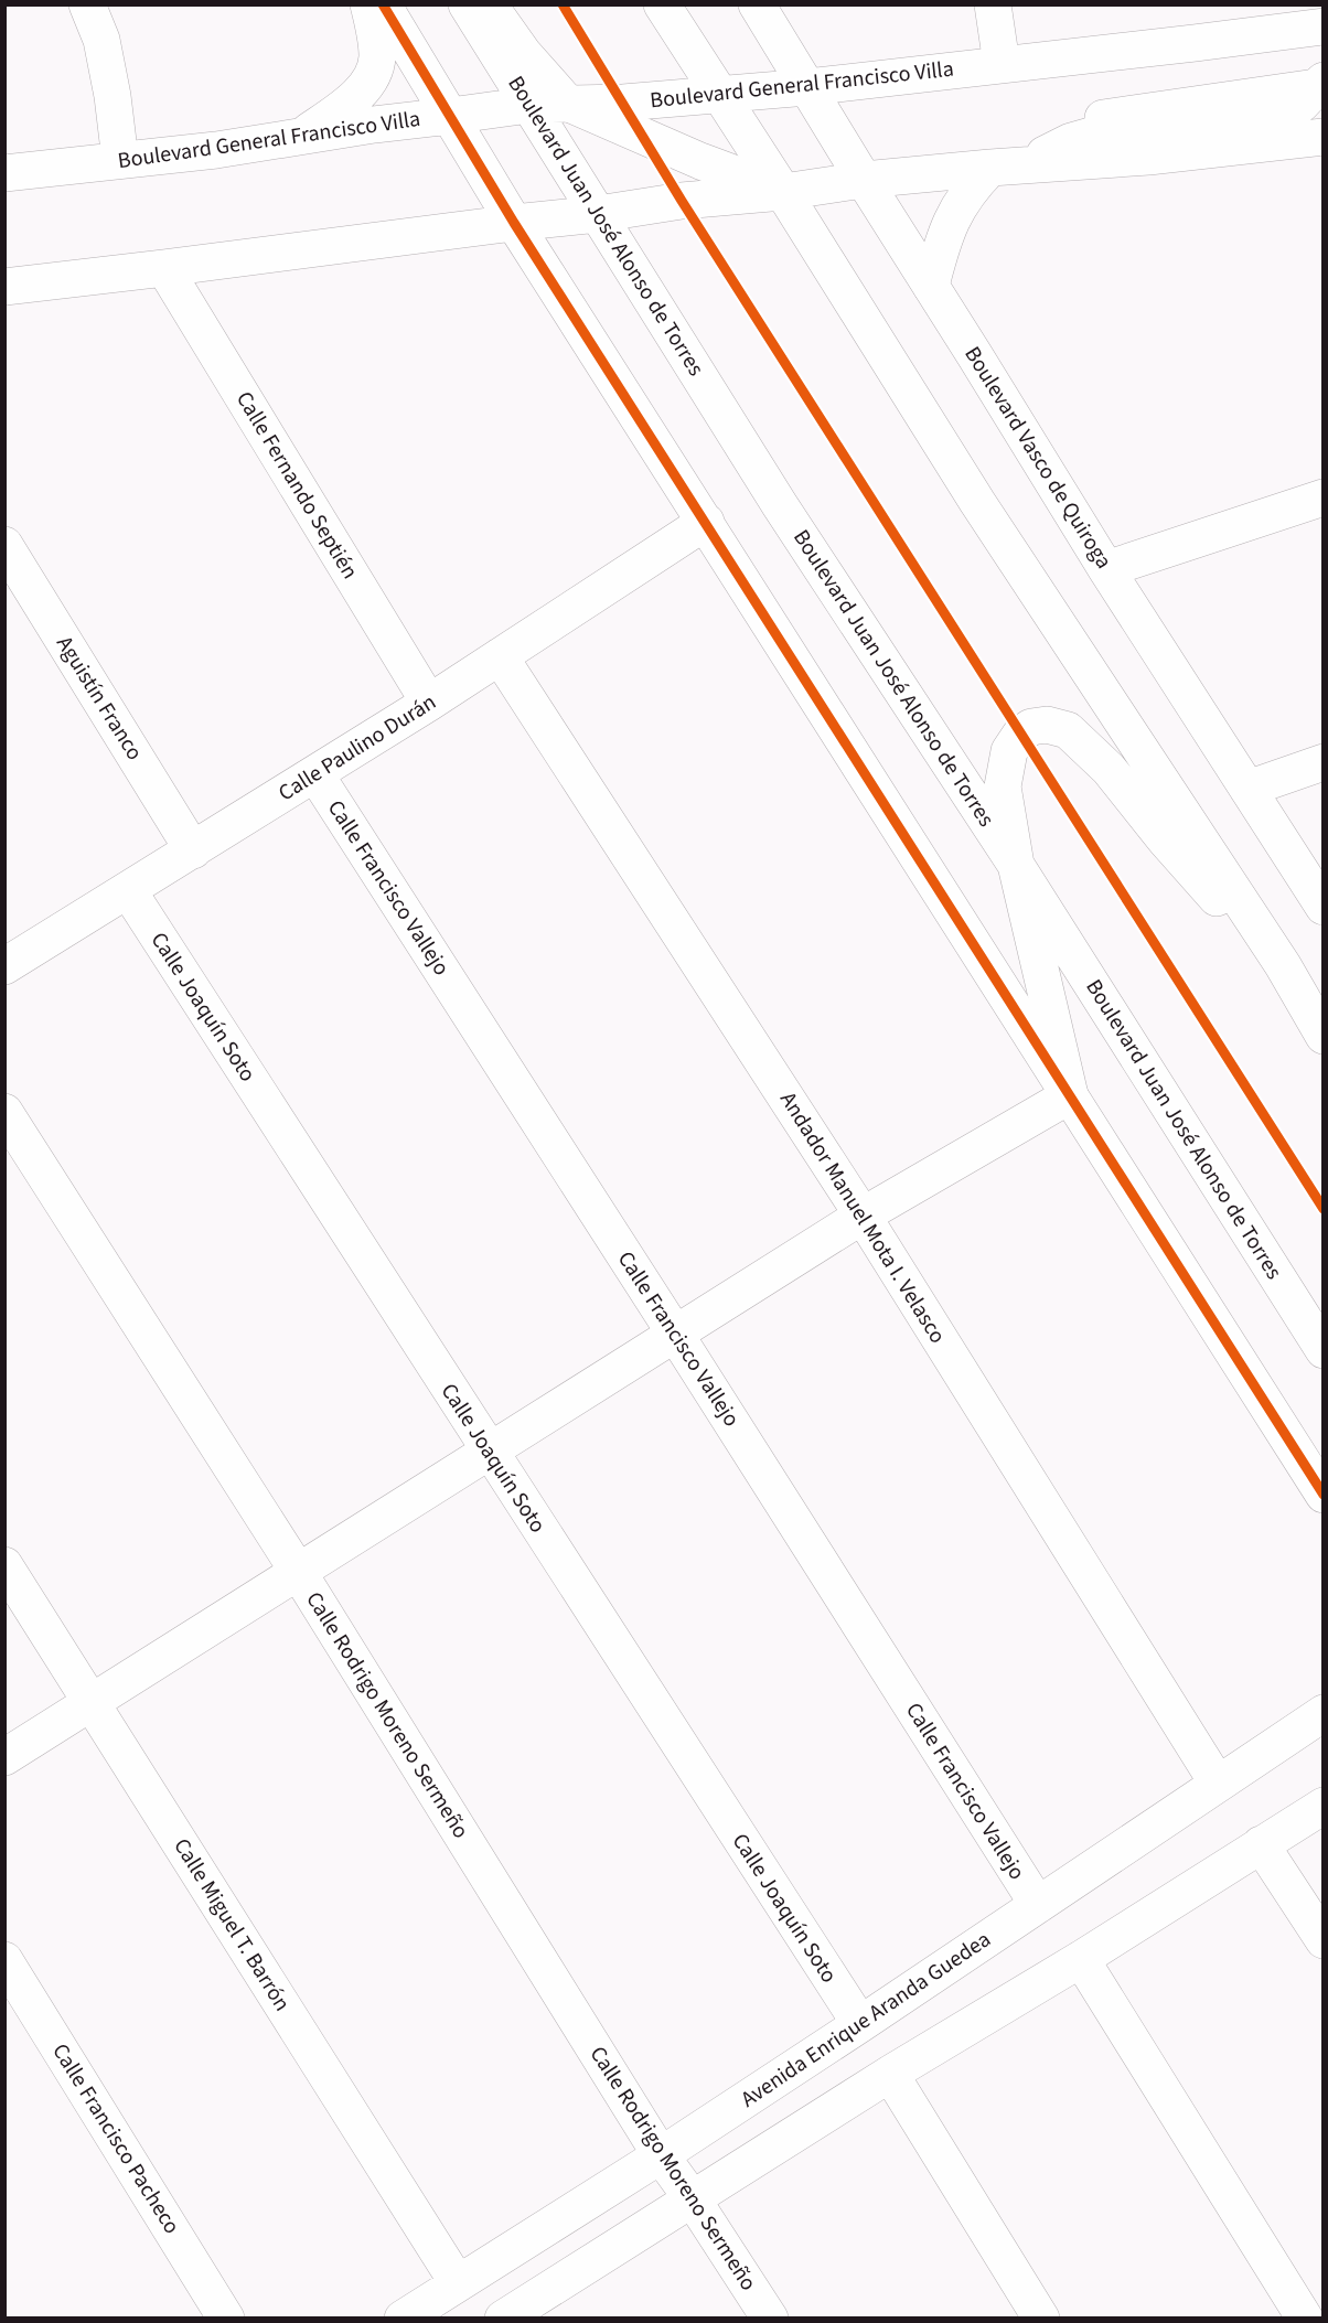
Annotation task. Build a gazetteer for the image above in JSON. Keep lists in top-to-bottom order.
{
  "streets": {
    "street": [
      "Boulevard General Francisco Villa",
      "Boulevard Juan José Alonso de Torres",
      "Boulevard Vasco de Quiroga",
      "Calle Fernando Septién",
      "Aguistín Franco",
      "Calle Paulino Durán",
      "Calle Francisco Vallejo",
      "Calle Joaquín Soto",
      "Andador Manuel Mota I. Velasco",
      "Calle Rodrigo Moreno Sermeño",
      "Calle Miguel T. Barrón",
      "Avenida Enrique Aranda Guedea",
      "Calle Francisco Pacheco"
    ]
  },
  "crossings": [
    ["Boulevard General Francisco Villa", "Boulevard Juan José Alonso de Torres"],
    ["Boulevard General Francisco Villa", "Boulevard Vasco de Quiroga"],
    ["Calle Fernando Septién", "Calle Paulino Durán"],
    ["Aguistín Franco", "Calle Paulino Durán"],
    ["Calle Paulino Durán", "Calle Francisco Vallejo"],
    ["Calle Paulino Durán", "Calle Joaquín Soto"],
    ["Calle Paulino Durán", "Andador Manuel Mota I. Velasco"],
    ["Calle Francisco Vallejo", "Avenida Enrique Aranda Guedea"],
    ["Calle Joaquín Soto", "Avenida Enrique Aranda Guedea"],
    ["Andador Manuel Mota I. Velasco", "Avenida Enrique Aranda Guedea"],
    ["Calle Rodrigo Moreno Sermeño", "Avenida Enrique Aranda Guedea"],
    ["Calle Miguel T. Barrón", "Avenida Enrique Aranda Guedea"]
  ]
}
